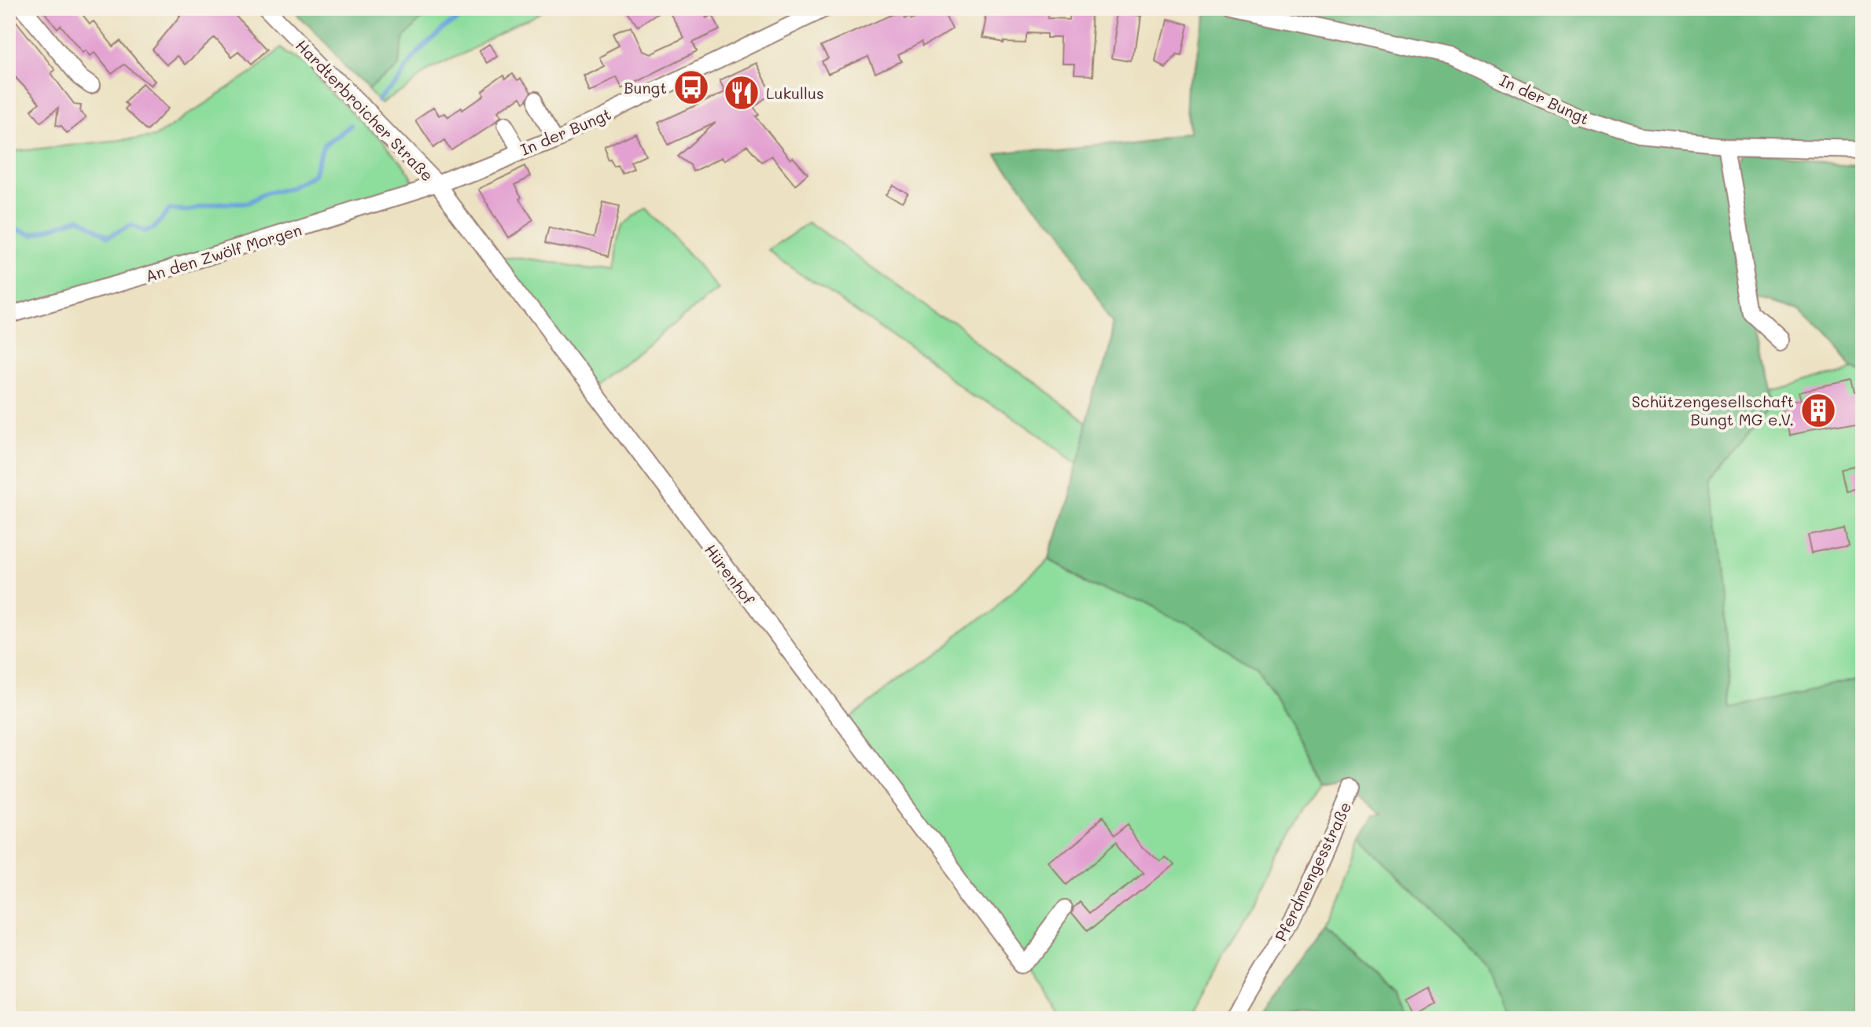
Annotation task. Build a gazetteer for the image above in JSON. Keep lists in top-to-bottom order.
{
  "streets": {
    "street": [
      "In der Bungt",
      "Hardterbroicher Straße",
      "An den Zwölf Morgen",
      "Hürenhof",
      "Pferdmengesstraße"
    ]
  },
  "crossings": [
    ["In der Bungt", "Hardterbroicher Straße"],
    ["In der Bungt", "An den Zwölf Morgen"],
    ["In der Bungt", "Hürenhof"],
    ["Hardterbroicher Straße", "An den Zwölf Morgen"],
    ["Hardterbroicher Straße", "Hürenhof"],
    ["An den Zwölf Morgen", "Hürenhof"]
  ],
  "places": {
    "bus stop": ["Bungt"],
    "restaurant": ["Lukullus"],
    "building": ["Schützengesellschaft Bungt MG e.V."]
  }
}
